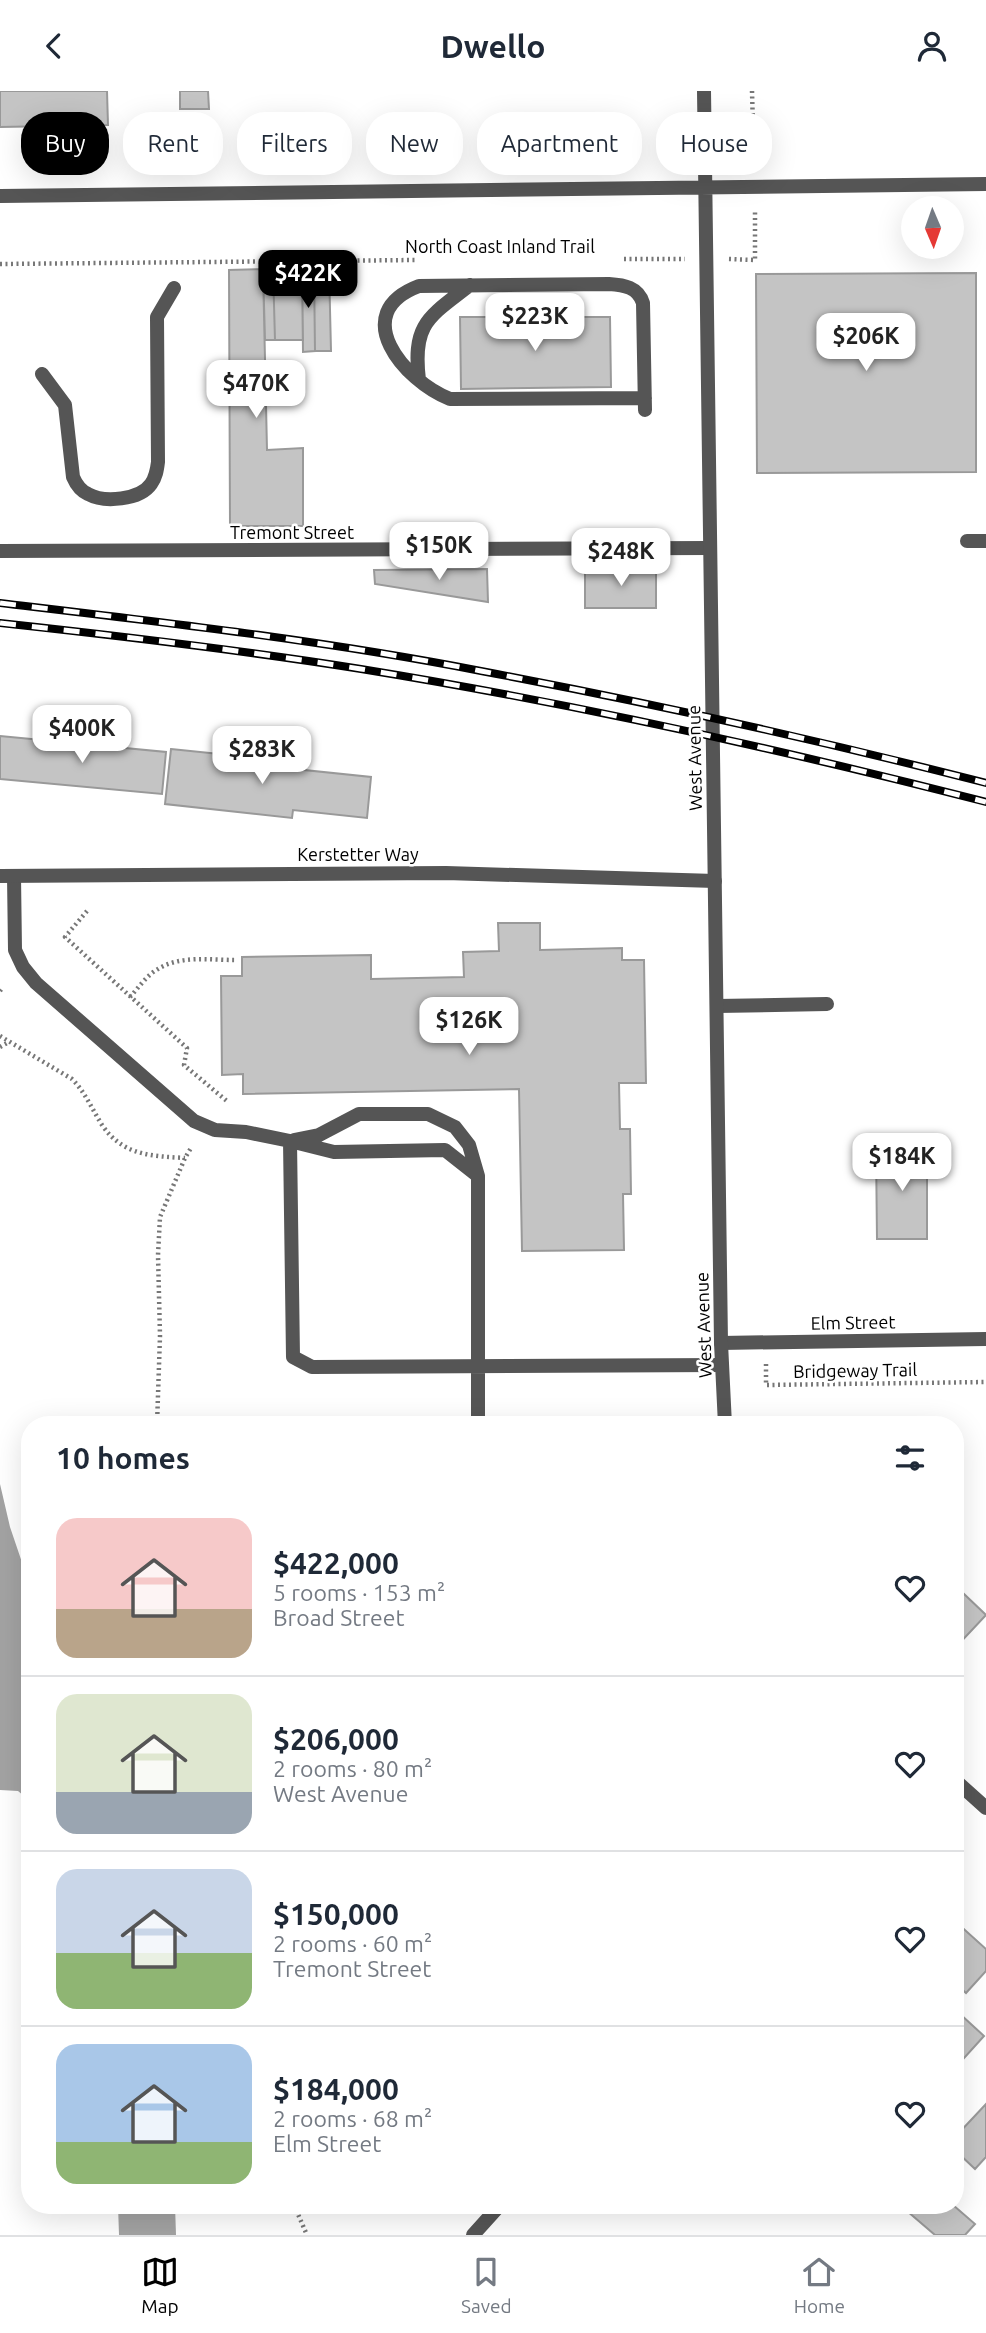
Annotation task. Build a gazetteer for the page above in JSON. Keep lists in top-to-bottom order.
{
  "streets": {
    "street": [
      "Tremont Street",
      "West Avenue",
      "Kerstetter Way",
      "Elm Street"
    ],
    "path": ["North Coast Inland Trail", "Bridgeway Trail"]
  },
  "crossings": [
    ["North Coast Inland Trail", "West Avenue"],
    ["Tremont Street", "West Avenue"],
    ["West Avenue", "Kerstetter Way"],
    ["West Avenue", "Elm Street"],
    ["Elm Street", "Bridgeway Trail"]
  ],
  "north": "bottom",
  "page": {
    "header": "Dwello",
    "chip": [
      "Buy",
      "Rent",
      "Filters",
      "New",
      "Apartment",
      "House"
    ],
    "price": [
      "$422K",
      "$223K",
      "$206K",
      "$470K",
      "$150K",
      "$248K",
      "$400K",
      "$283K",
      "$126K",
      "$184K"
    ],
    "heading": "10 homes",
    "list": [
      {
        "name": "$422,000",
        "note": "5 rooms · 153 m² · Broad Street"
      },
      {
        "name": "$206,000",
        "note": "2 rooms · 80 m² · West Avenue"
      },
      {
        "name": "$150,000",
        "note": "2 rooms · 60 m² · Tremont Street"
      },
      {
        "name": "$184,000",
        "note": "2 rooms · 68 m² · Elm Street"
      }
    ],
    "tabs": ["Map", "Saved", "Home"]
  }
}
